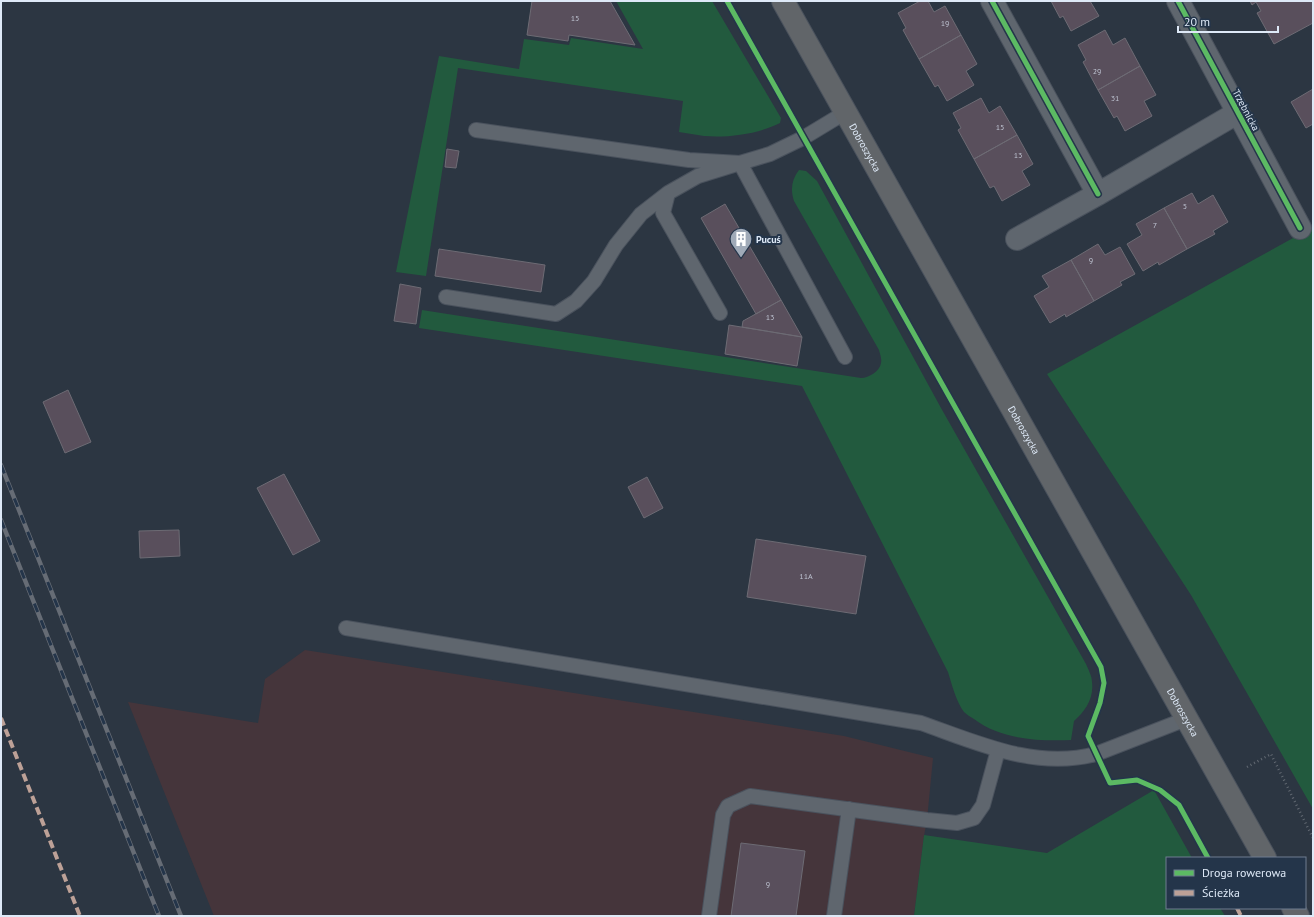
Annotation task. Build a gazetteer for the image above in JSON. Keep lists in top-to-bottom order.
{
  "streets": {
    "main road": ["Dobroszycka"],
    "street": ["Trzebnicka"]
  },
  "places": {
    "building": ["Pucuś"]
  },
  "house_numbers": [
    "15",
    "19",
    "29",
    "31",
    "15",
    "13",
    "5",
    "7",
    "9",
    "13",
    "11A",
    "9"
  ],
  "legend": ["Droga rowerowa", "Ścieżka"],
  "scale_bar": "20 m"
}
